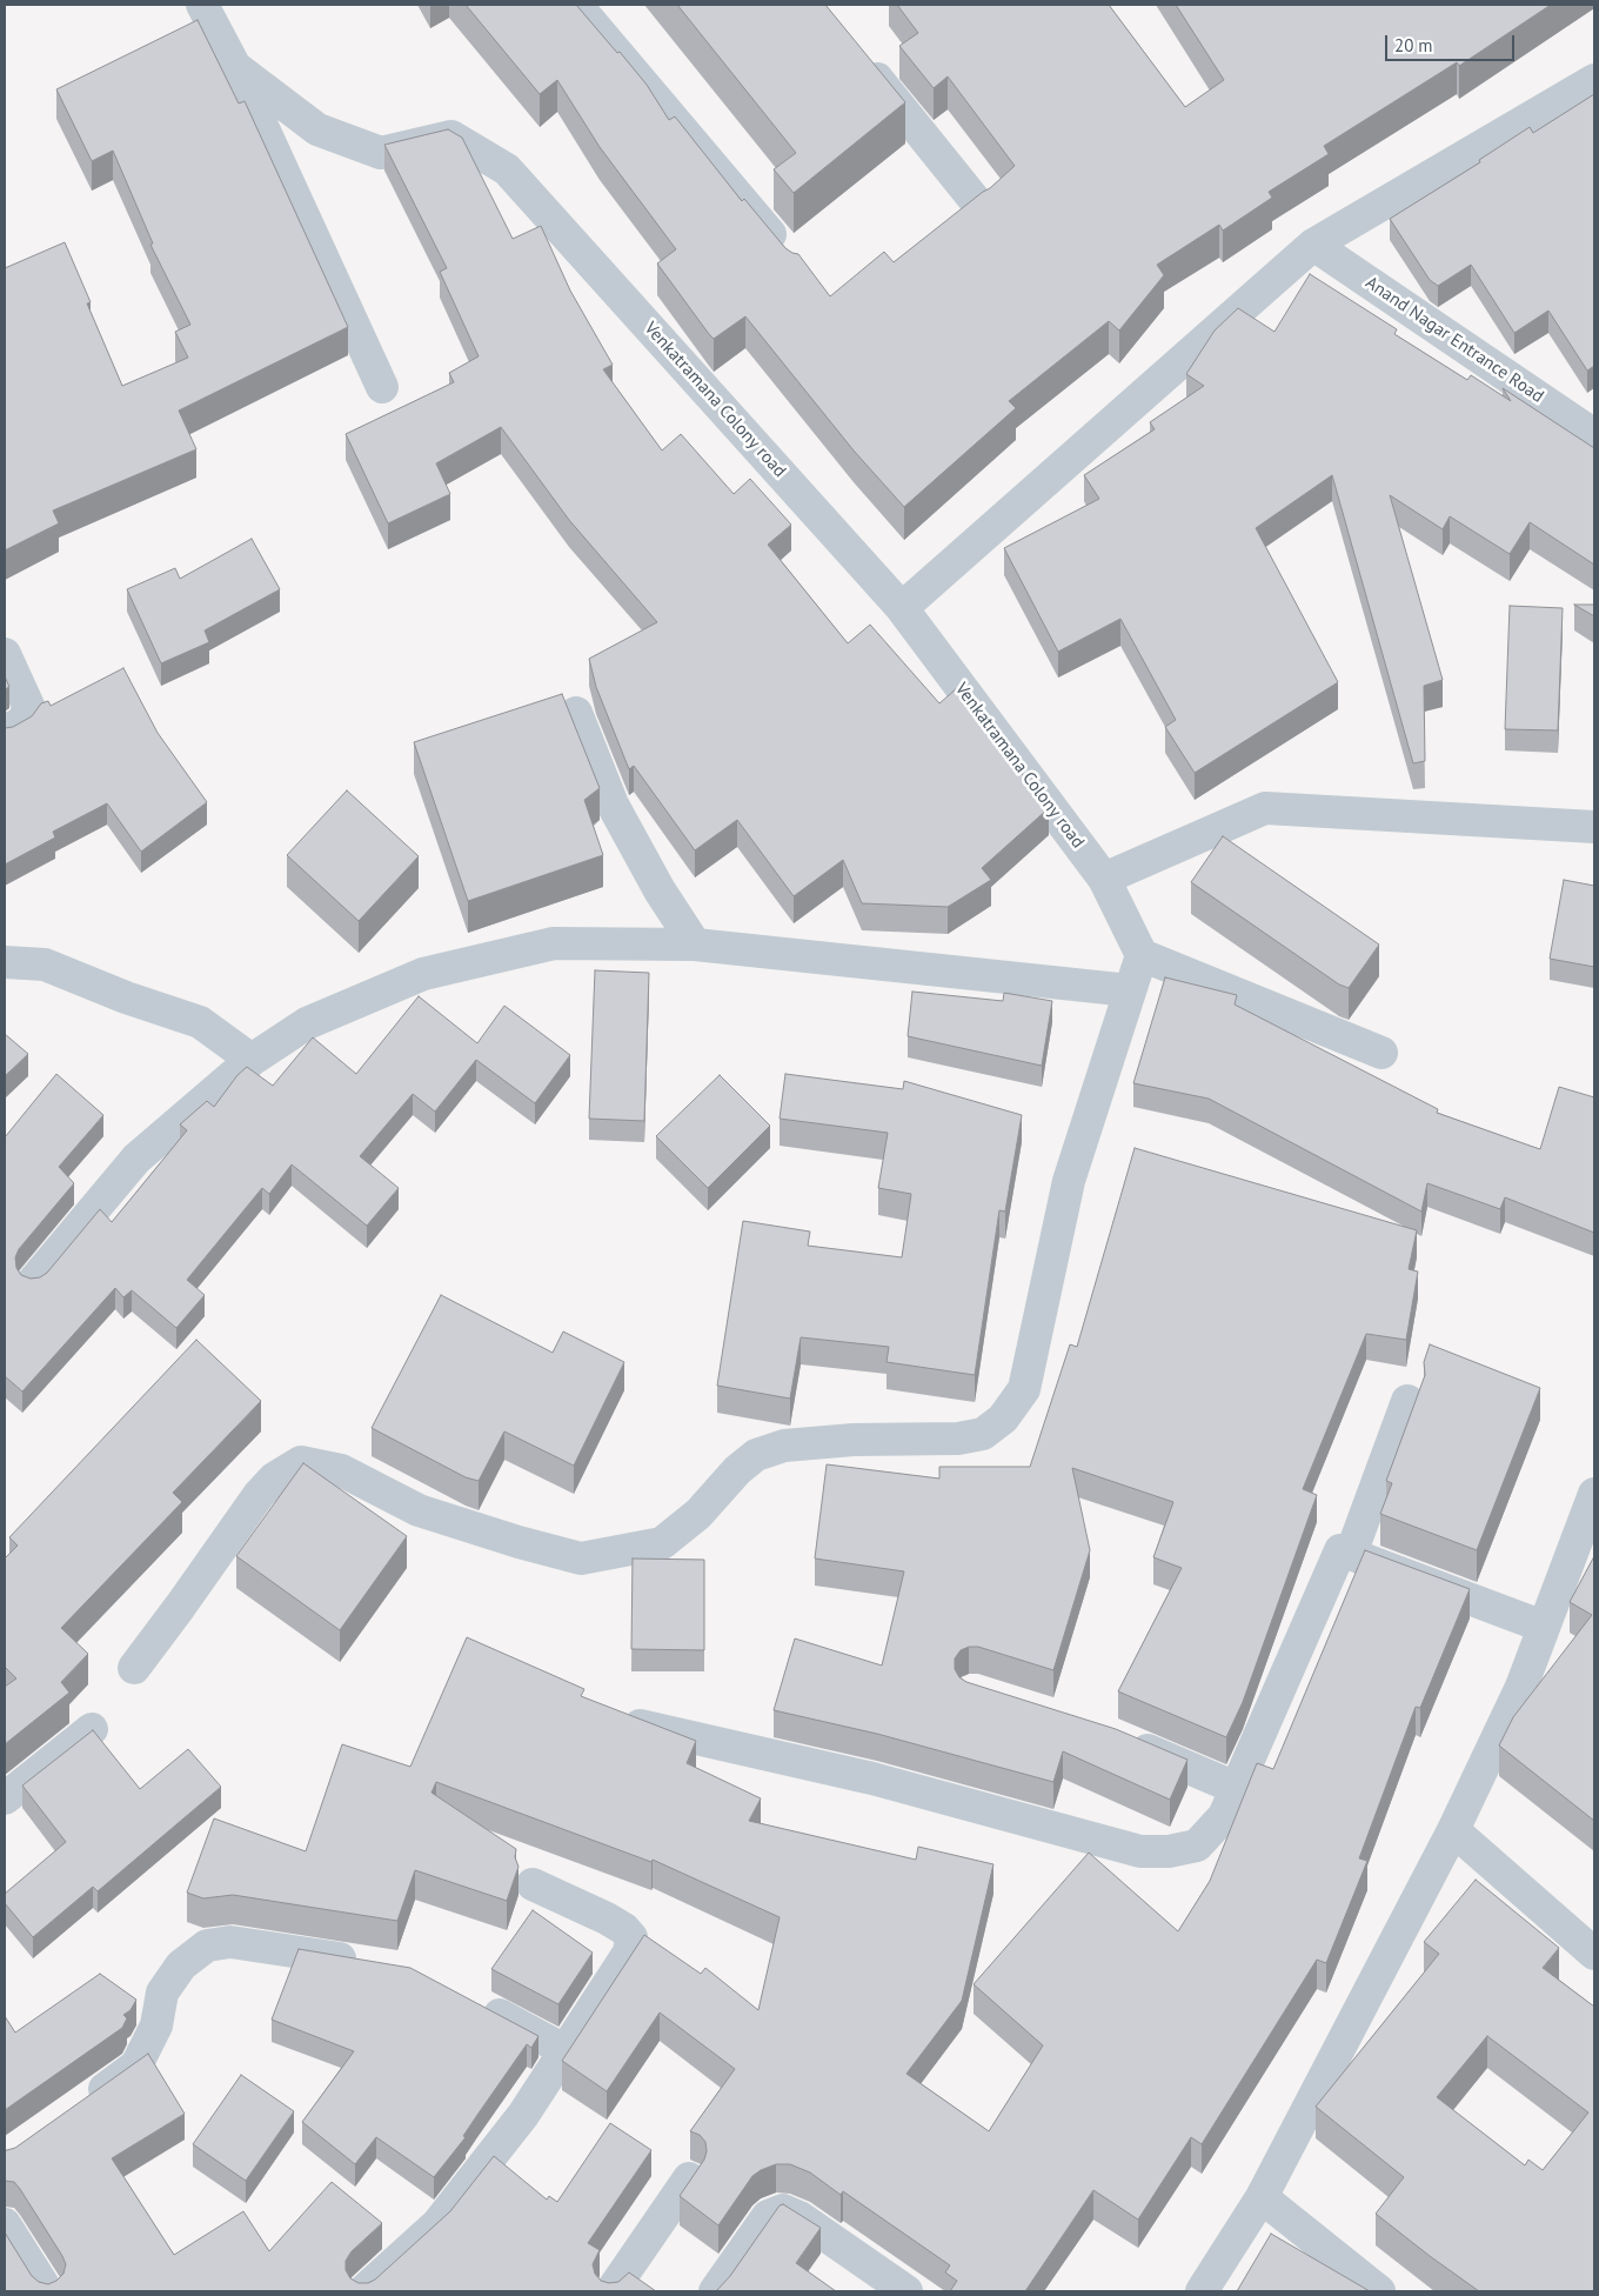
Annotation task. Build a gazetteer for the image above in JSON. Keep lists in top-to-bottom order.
{
  "streets": {
    "street": ["Anand Nagar Entrance Road", "Venkatramana Colony road"]
  },
  "scale_bar": "20 m"
}
